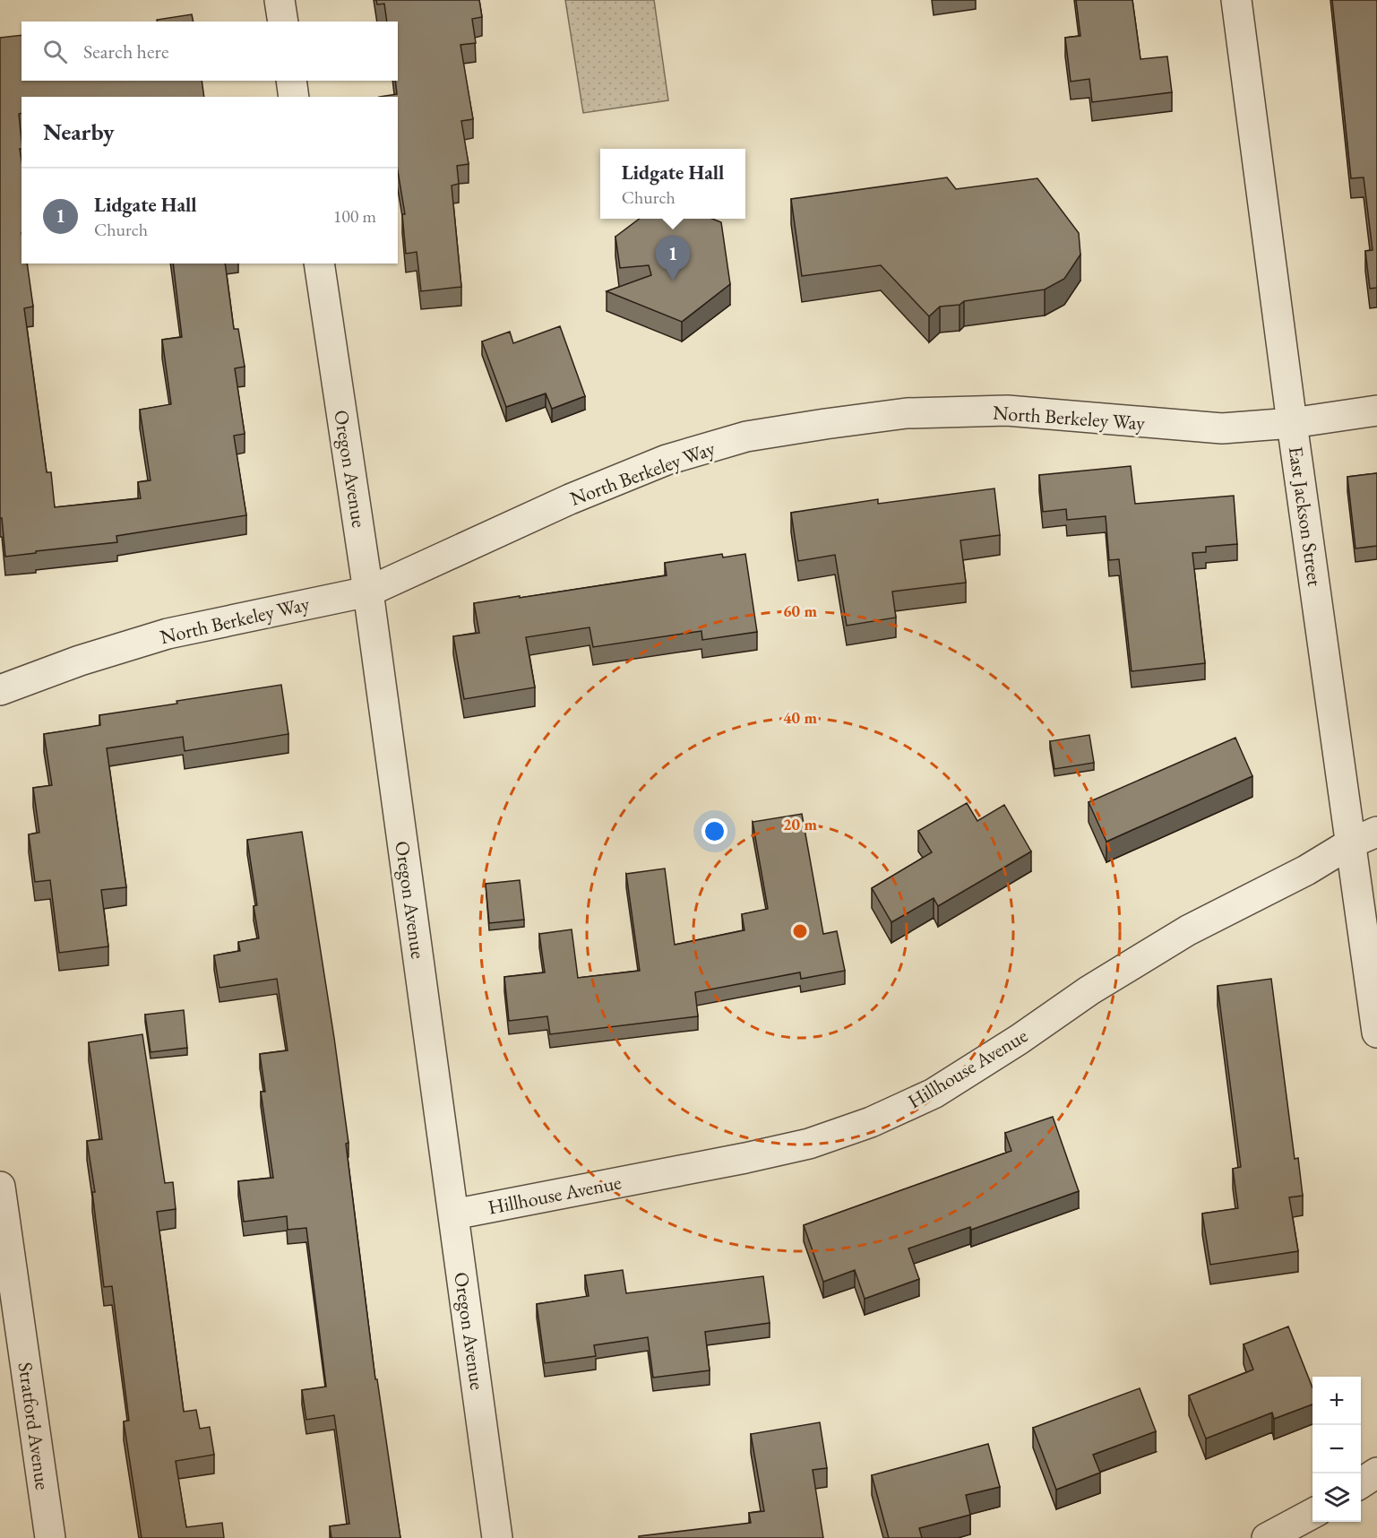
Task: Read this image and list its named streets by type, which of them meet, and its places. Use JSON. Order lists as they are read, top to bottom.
{
  "streets": {
    "street": [
      "North Berkeley Way",
      "Oregon Avenue",
      "East Jackson Street",
      "Hillhouse Avenue",
      "Stratford Avenue"
    ]
  },
  "crossings": [
    ["North Berkeley Way", "Oregon Avenue"],
    ["North Berkeley Way", "East Jackson Street"],
    ["Oregon Avenue", "Hillhouse Avenue"],
    ["East Jackson Street", "Hillhouse Avenue"]
  ],
  "page": {
    "search": "Search here",
    "heading": "Nearby",
    "popup": ["Lidgate Hall", "Church"],
    "list": [
      {
        "mark": "1",
        "name": "Lidgate Hall",
        "note": "Church",
        "value": "100 m"
      }
    ],
    "pins": "1",
    "map_buttons": ["+", "−"]
  },
  "rings": ["60 m", "40 m", "20 m"]
}
